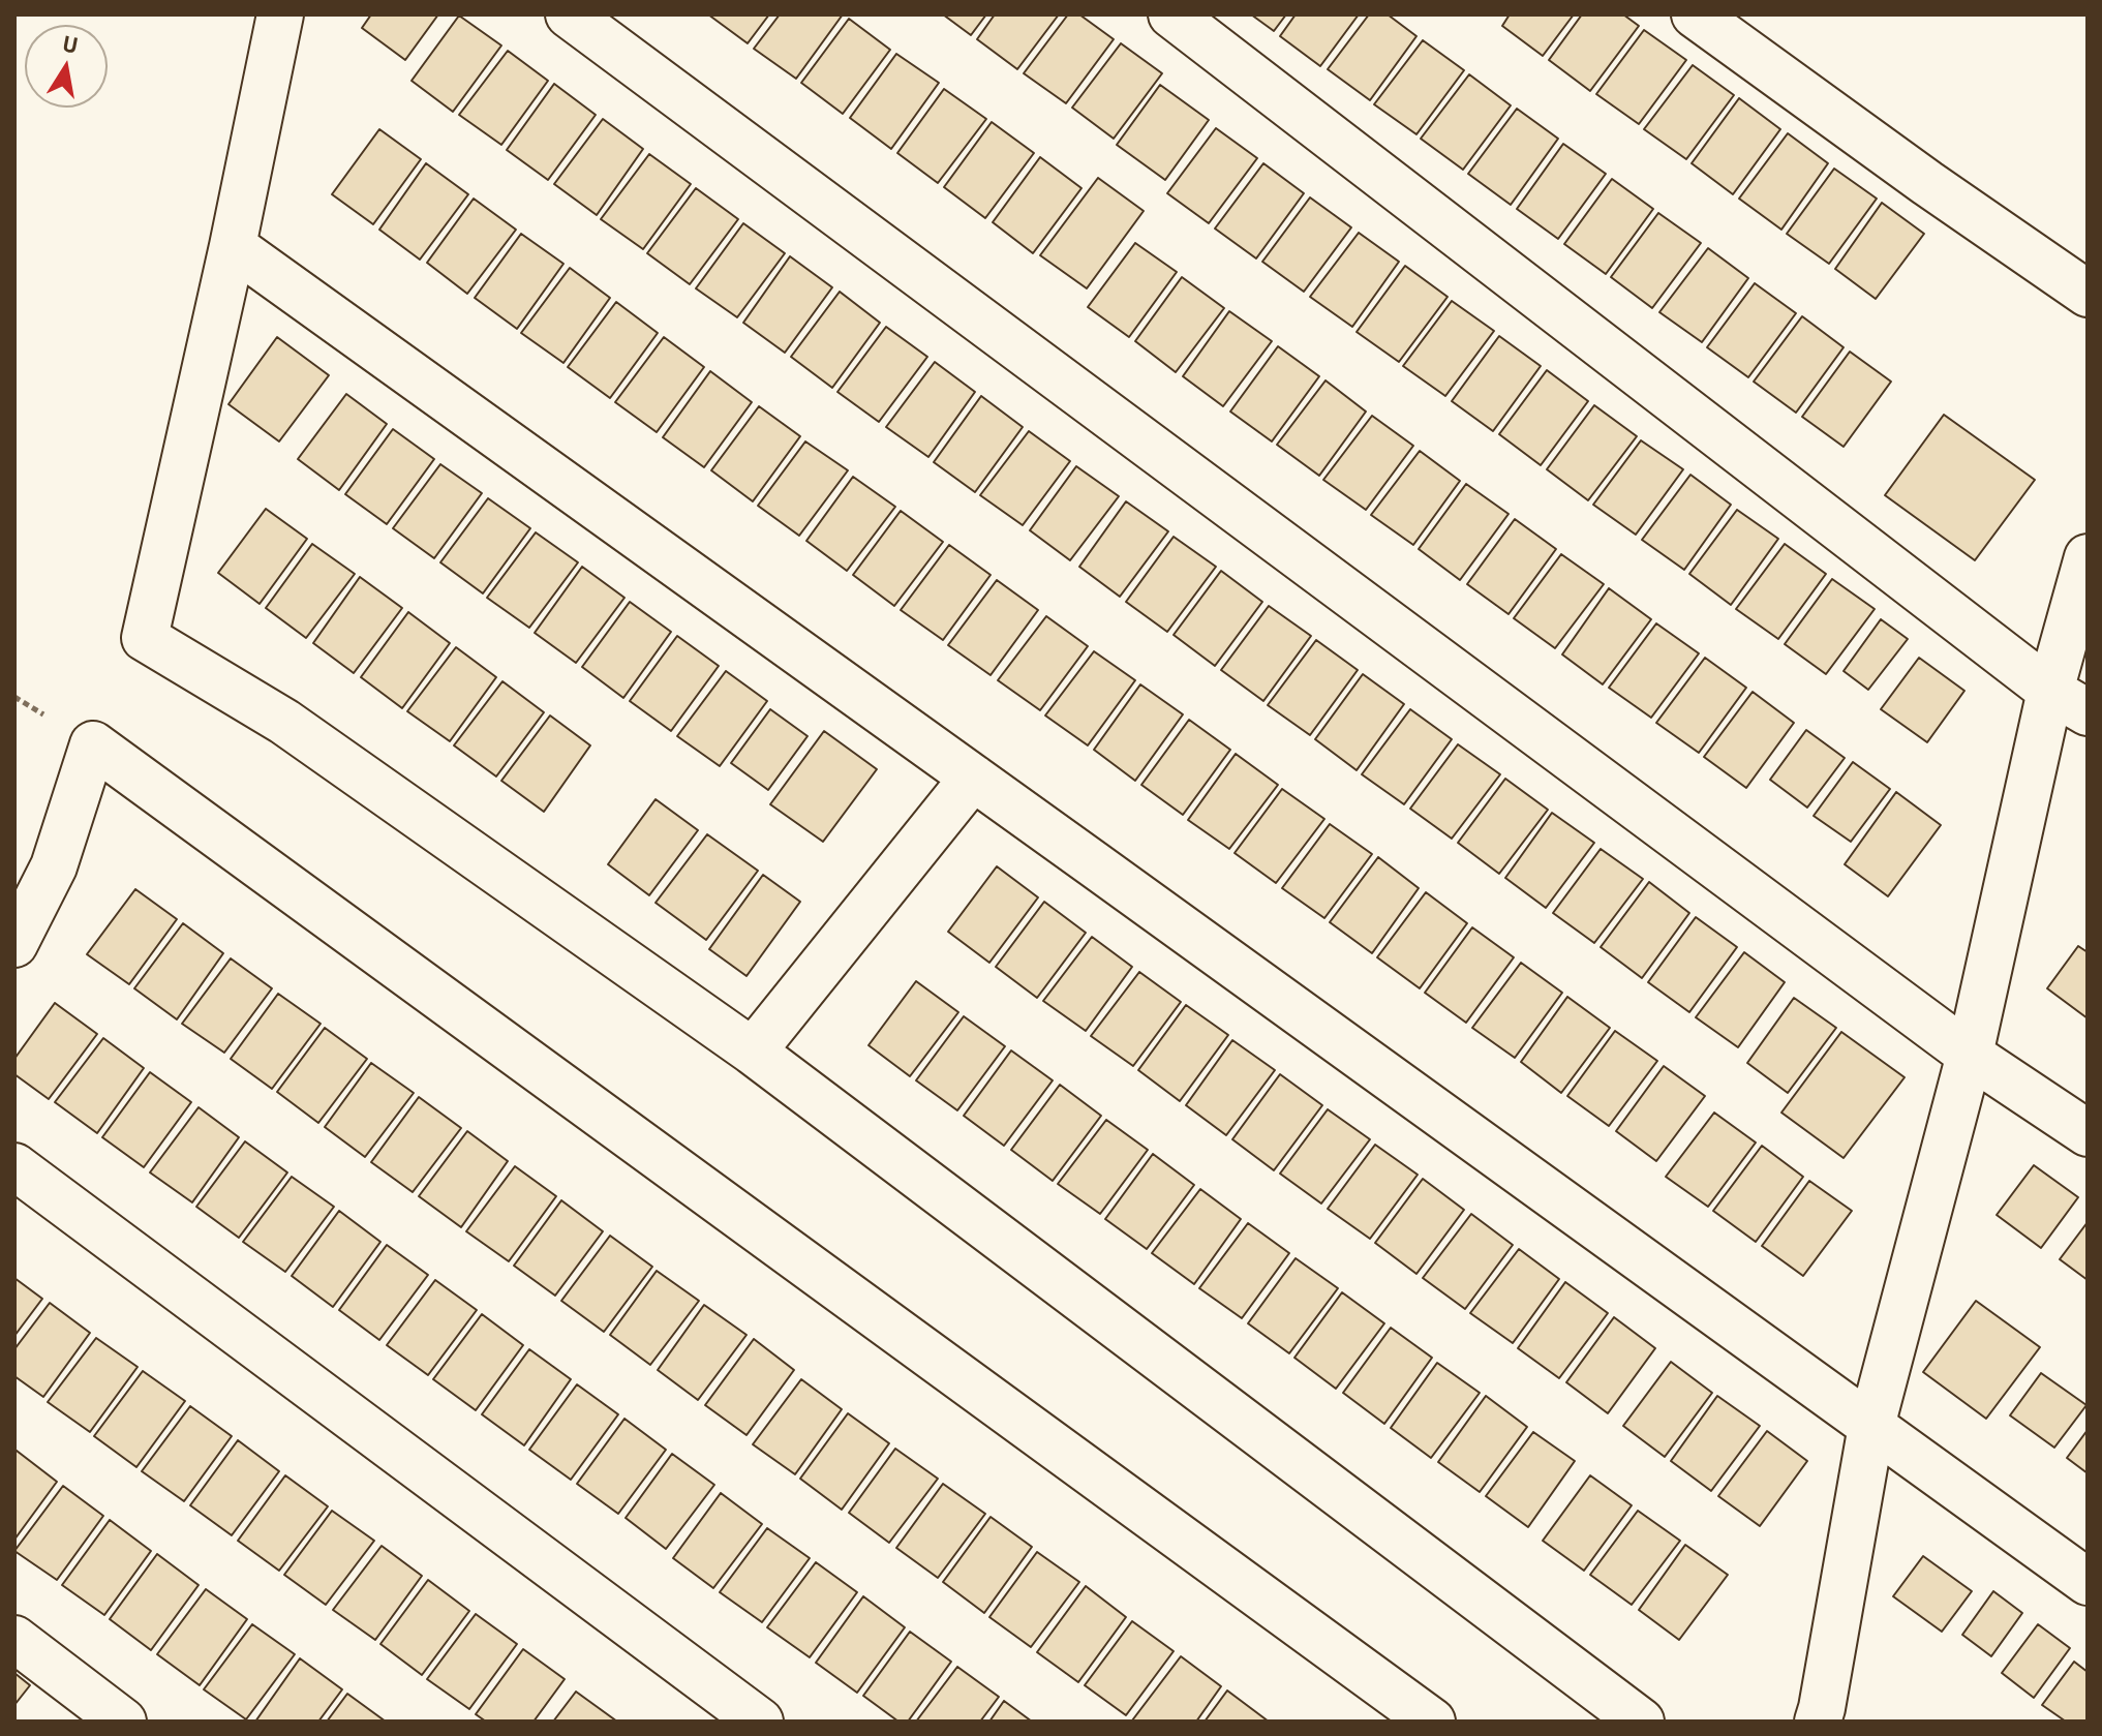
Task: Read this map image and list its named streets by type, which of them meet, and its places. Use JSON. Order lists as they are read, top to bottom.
{
  "north": "top"
}
